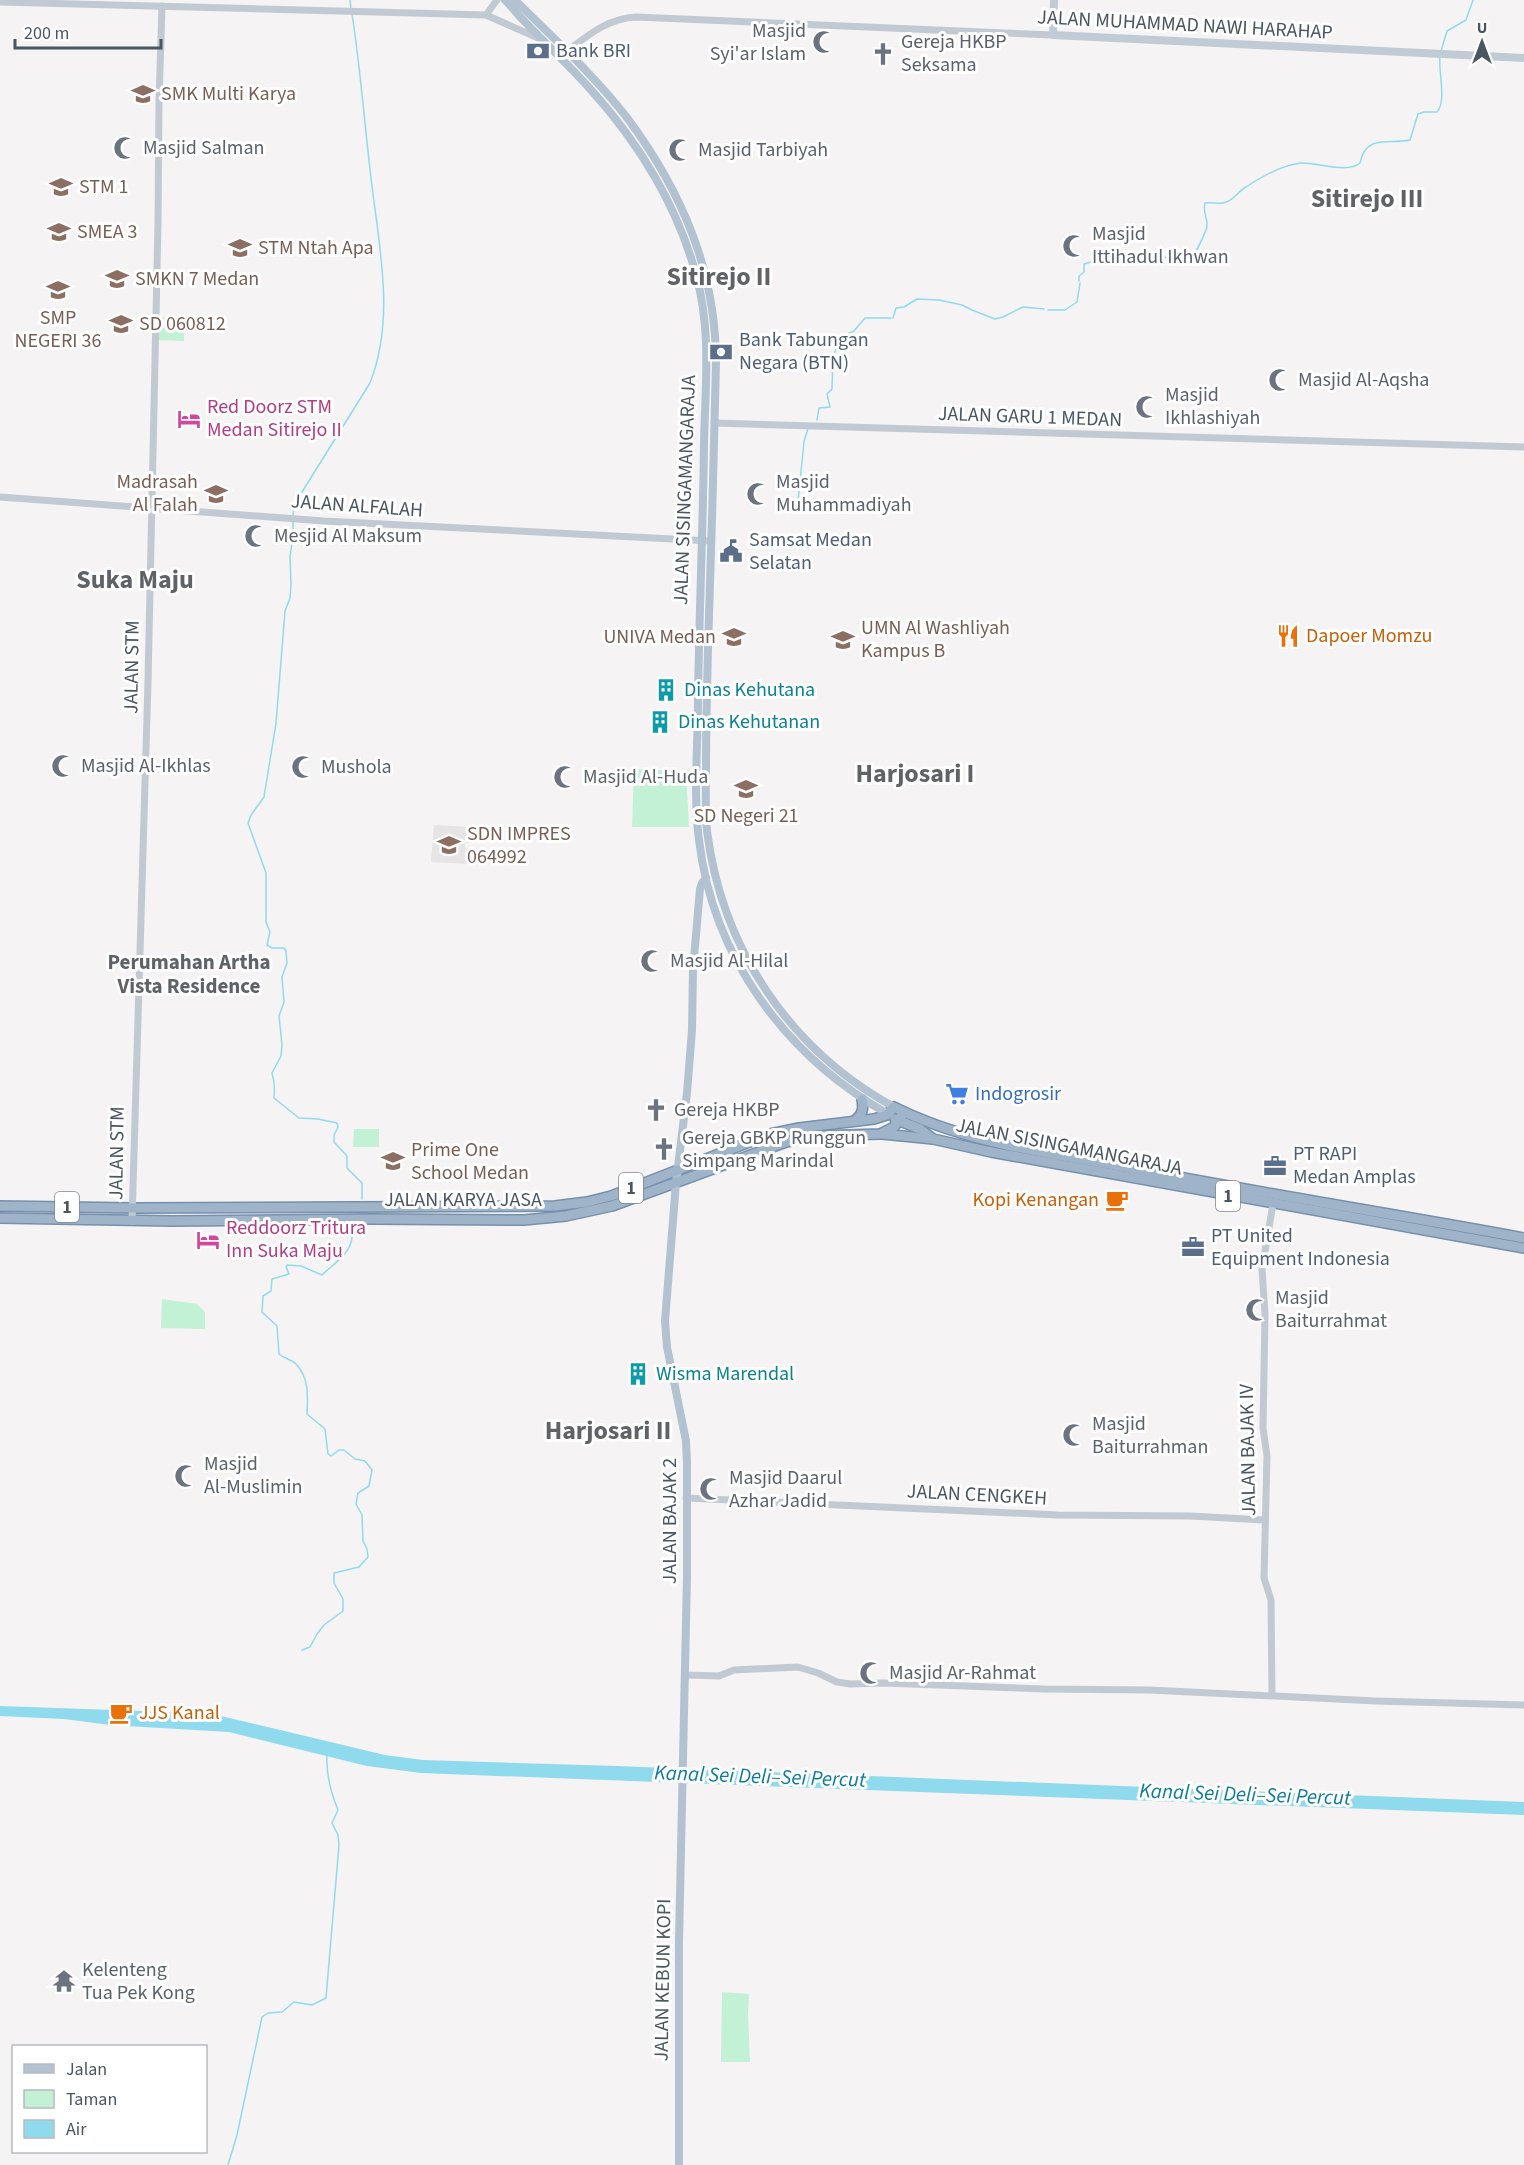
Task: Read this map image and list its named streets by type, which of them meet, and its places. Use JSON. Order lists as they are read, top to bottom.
{
  "streets": {
    "highway": ["JALAN SISINGAMANGARAJA", "1", "JALAN KARYA JASA"],
    "main road": ["JALAN MUHAMMAD NAWI HARAHAP", "JALAN BAJAK 2", "JALAN KEBUN KOPI"],
    "street": [
      "JALAN GARU 1 MEDAN",
      "JALAN ALFALAH",
      "JALAN STM",
      "JALAN BAJAK IV",
      "JALAN CENGKEH"
    ]
  },
  "crossings": [
    ["JALAN MUHAMMAD NAWI HARAHAP", "JALAN SISINGAMANGARAJA"],
    ["JALAN GARU 1 MEDAN", "JALAN SISINGAMANGARAJA"],
    ["JALAN SISINGAMANGARAJA", "JALAN ALFALAH"],
    ["JALAN SISINGAMANGARAJA", "JALAN KARYA JASA"],
    ["JALAN SISINGAMANGARAJA", "JALAN BAJAK IV"],
    ["JALAN SISINGAMANGARAJA", "JALAN BAJAK 2"],
    ["JALAN ALFALAH", "JALAN STM"],
    ["JALAN STM", "JALAN KARYA JASA"],
    ["JALAN KARYA JASA", "JALAN BAJAK 2"],
    ["JALAN BAJAK IV", "JALAN CENGKEH"],
    ["JALAN CENGKEH", "JALAN BAJAK 2"],
    ["JALAN BAJAK 2", "JALAN KEBUN KOPI"]
  ],
  "districts": [
    "Sitirejo III",
    "Sitirejo II",
    "Suka Maju",
    "Harjosari I",
    "Perumahan Artha Vista Residence",
    "Harjosari II"
  ],
  "water": ["Kanal Sei Deli–Sei Percut"],
  "places": {
    "mosque": [
      "Masjid Syi'ar Islam",
      "Masjid Salman",
      "Masjid Tarbiyah",
      "Masjid Ittihadul Ikhwan",
      "Masjid Al-Aqsha",
      "Masjid Ikhlashiyah",
      "Masjid Muhammadiyah",
      "Mesjid Al Maksum",
      "Masjid Al-Ikhlas",
      "Mushola",
      "Masjid Al-Huda",
      "Masjid Al-Hilal",
      "Masjid Baiturrahmat",
      "Masjid Baiturrahman",
      "Masjid Al-Muslimin",
      "Masjid Daarul Azhar Jadid",
      "Masjid Ar-Rahmat"
    ],
    "bank": ["Bank BRI", "Bank Tabungan Negara (BTN)"],
    "church": ["Gereja HKBP Seksama", "Gereja HKBP", "Gereja GBKP Runggun Simpang Marindal"],
    "school or university": [
      "SMK Multi Karya",
      "STM 1",
      "SMEA 3",
      "STM Ntah Apa",
      "SMKN 7 Medan",
      "SMP NEGERI 36",
      "SD 060812",
      "Madrasah Al Falah",
      "UNIVA Medan",
      "UMN Al Washliyah Kampus B",
      "SD Negeri 21",
      "SDN IMPRES 064992",
      "Prime One School Medan"
    ],
    "hotel": ["Red Doorz STM Medan Sitirejo II", "Reddoorz Tritura Inn Suka Maju"],
    "public building": ["Samsat Medan Selatan"],
    "restaurant": ["Dapoer Momzu"],
    "building": ["Dinas Kehutana", "Dinas Kehutanan", "Wisma Marendal"],
    "supermarket": ["Indogrosir"],
    "office": ["PT RAPI Medan Amplas", "PT United Equipment Indonesia"],
    "cafe": ["Kopi Kenangan", "JJS Kanal"],
    "temple": ["Kelenteng Tua Pek Kong"]
  },
  "legend": ["Jalan", "Taman", "Air"],
  "scale_bar": "200 m",
  "north": "top"
}
